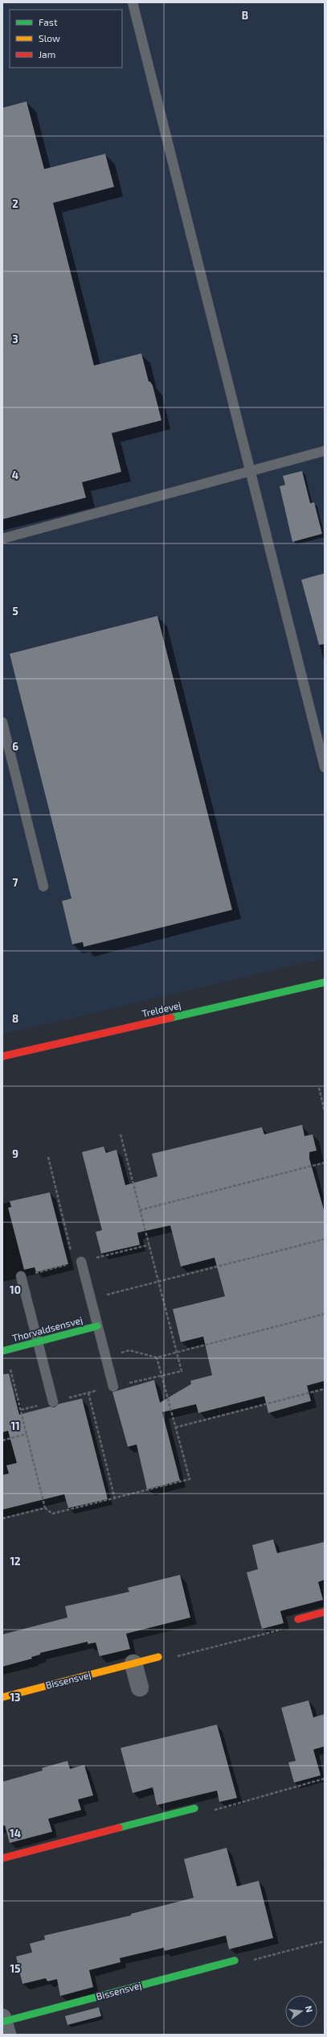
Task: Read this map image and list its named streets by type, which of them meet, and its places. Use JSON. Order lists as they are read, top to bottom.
{
  "streets": {
    "street": ["Treldevej", "Thorvaldsensvej", "Bissensvej"]
  },
  "legend": ["Fast", "Slow", "Jam"],
  "north": "right",
  "grid": {
    "columns": ["B"],
    "rows": [
      "2",
      "3",
      "4",
      "5",
      "6",
      "7",
      "8",
      "9",
      "10",
      "11",
      "12",
      "13",
      "14",
      "15"
    ]
  }
}
